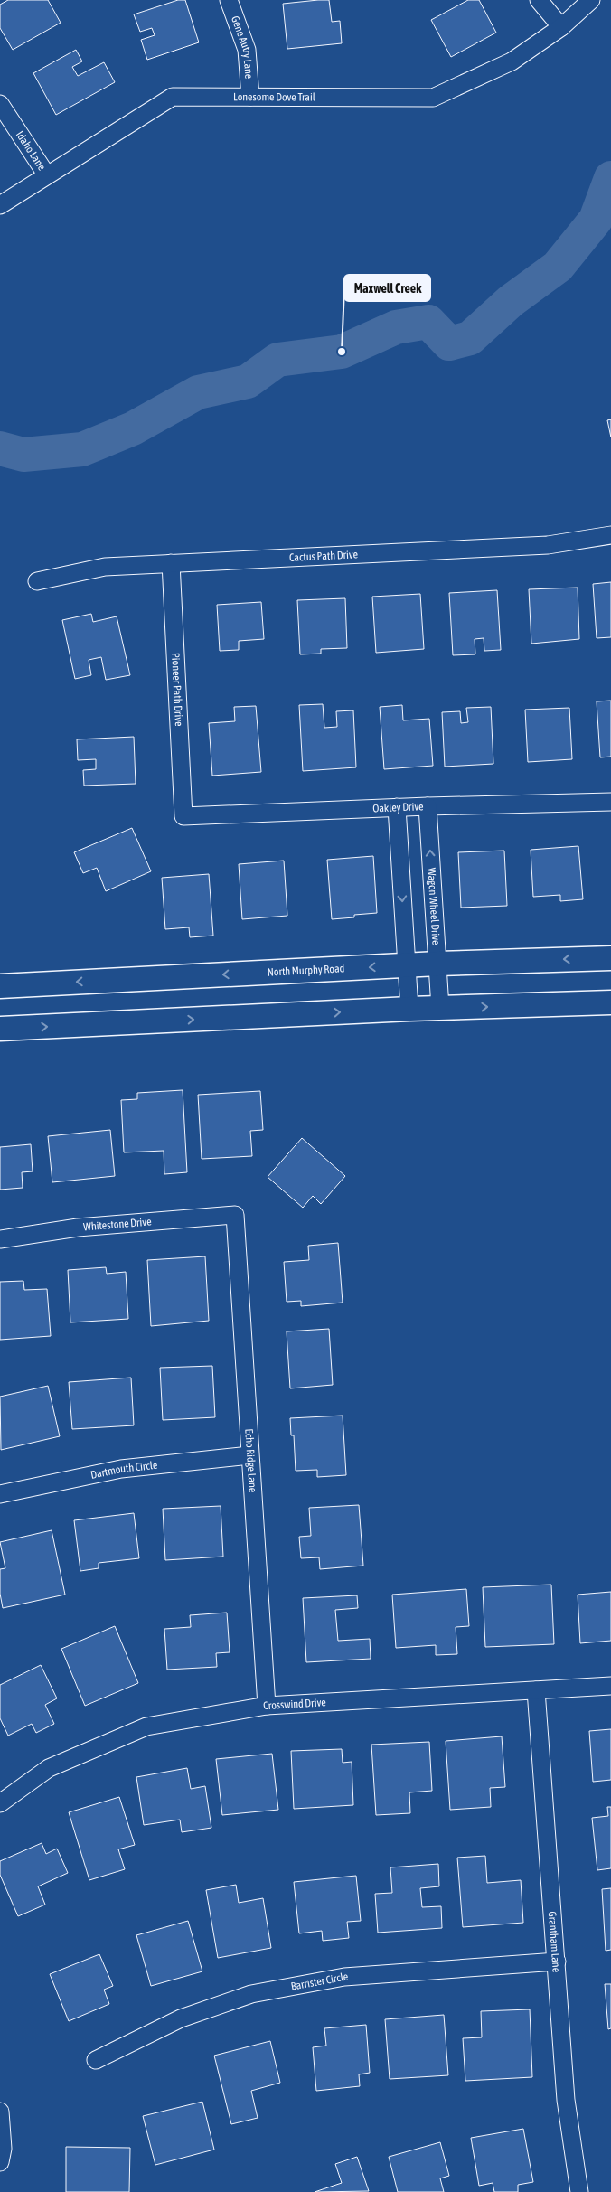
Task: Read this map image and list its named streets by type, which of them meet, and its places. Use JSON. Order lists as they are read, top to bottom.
{
  "streets": {
    "main road": ["North Murphy Road"],
    "street": [
      "Gene Autry Lane",
      "Lonesome Dove Trail",
      "Idaho Lane",
      "Cactus Path Drive",
      "Pioneer Path Drive",
      "Oakley Drive",
      "Wagon Wheel Drive",
      "Whitestone Drive",
      "Echo Ridge Lane",
      "Dartmouth Circle",
      "Crosswind Drive",
      "Grantham Lane",
      "Barrister Circle"
    ]
  },
  "crossings": [
    ["Gene Autry Lane", "Lonesome Dove Trail"],
    ["Lonesome Dove Trail", "Idaho Lane"],
    ["Cactus Path Drive", "Pioneer Path Drive"],
    ["Pioneer Path Drive", "Oakley Drive"],
    ["Oakley Drive", "Wagon Wheel Drive"],
    ["Wagon Wheel Drive", "North Murphy Road"],
    ["Whitestone Drive", "Echo Ridge Lane"],
    ["Echo Ridge Lane", "Dartmouth Circle"],
    ["Echo Ridge Lane", "Crosswind Drive"],
    ["Crosswind Drive", "Grantham Lane"],
    ["Grantham Lane", "Barrister Circle"]
  ],
  "places": ["Maxwell Creek"]
}
